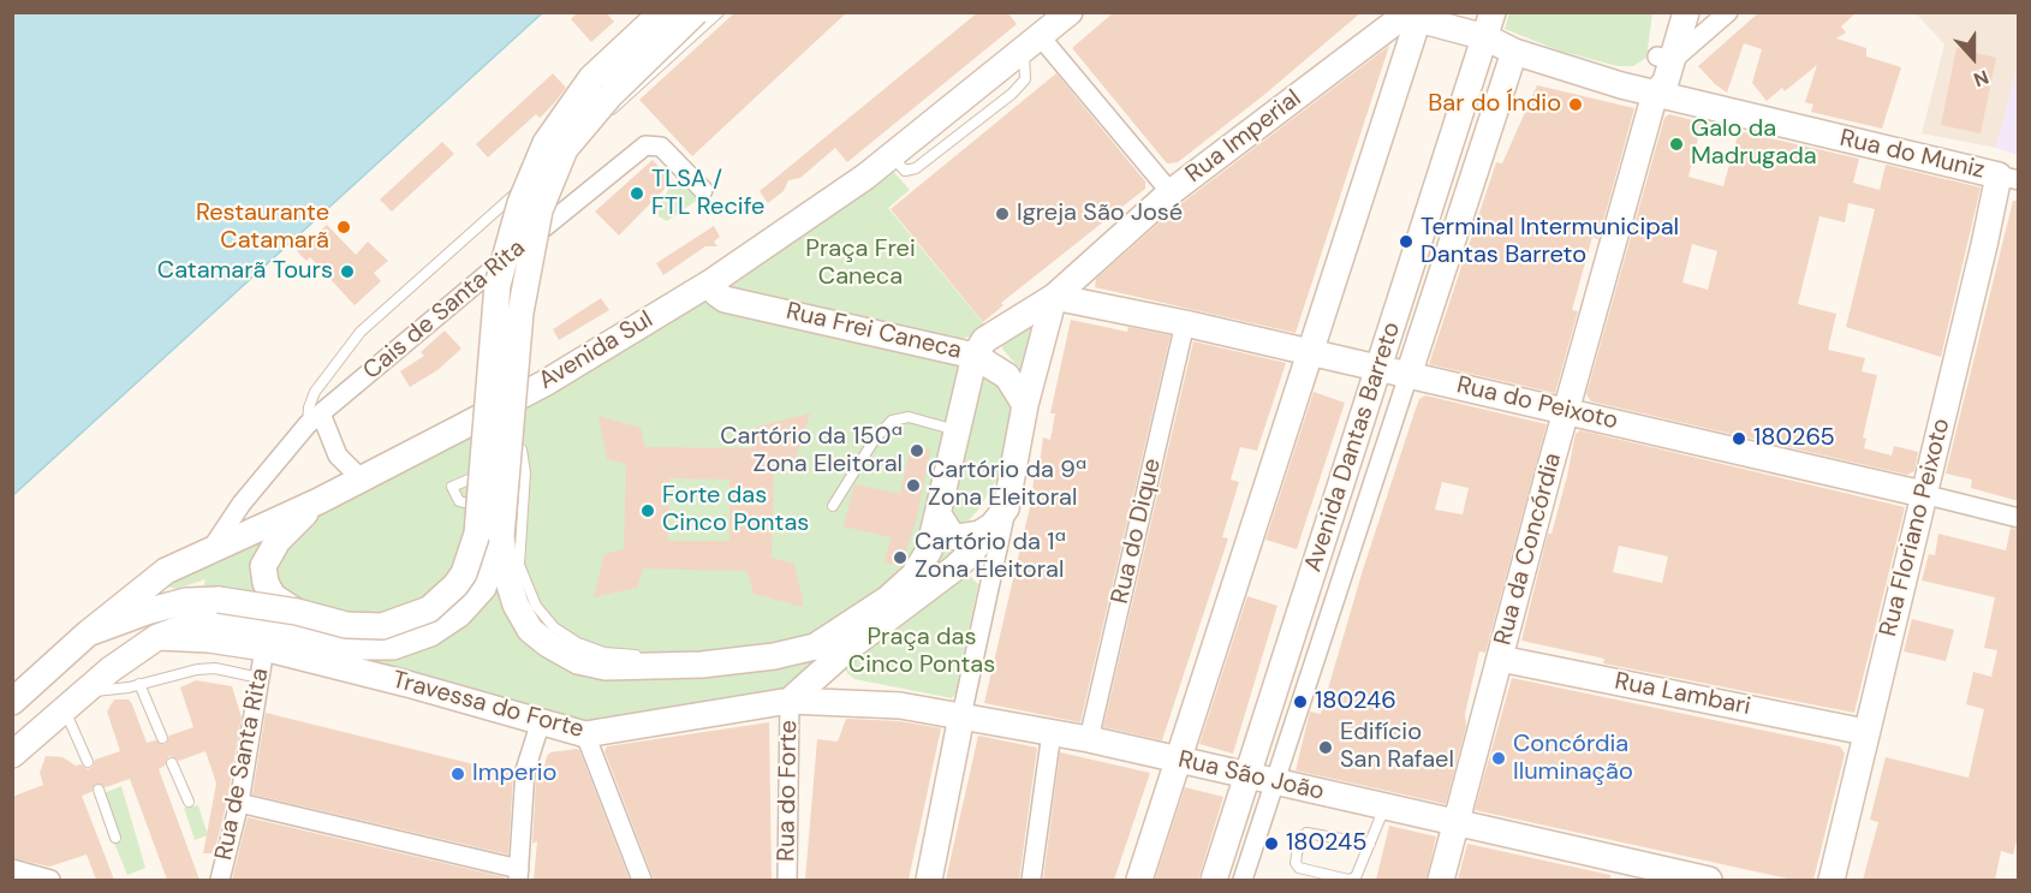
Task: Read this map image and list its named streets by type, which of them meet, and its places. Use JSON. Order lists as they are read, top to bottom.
{
  "streets": {
    "main road": [
      "Rua Imperial",
      "Rua do Muniz",
      "Rua Frei Caneca",
      "Avenida Sul",
      "Rua do Peixoto",
      "Avenida Dantas Barreto",
      "Rua Floriano Peixoto",
      "Rua da Concórdia",
      "Rua Lambari",
      "Travessa do Forte",
      "Rua São João"
    ],
    "street": [
      "Cais de Santa Rita",
      "Rua do Dique",
      "Rua de Santa Rita",
      "Rua do Forte"
    ]
  },
  "crossings": [
    ["Rua Imperial", "Rua do Peixoto"],
    ["Rua do Muniz", "Avenida Dantas Barreto"],
    ["Rua do Muniz", "Rua Floriano Peixoto"],
    ["Rua do Muniz", "Rua da Concórdia"],
    ["Cais de Santa Rita", "Avenida Sul"],
    ["Rua Frei Caneca", "Avenida Sul"],
    ["Rua do Peixoto", "Avenida Dantas Barreto"],
    ["Rua do Peixoto", "Rua Floriano Peixoto"],
    ["Rua do Peixoto", "Rua do Dique"],
    ["Rua do Peixoto", "Rua da Concórdia"],
    ["Avenida Dantas Barreto", "Rua São João"],
    ["Rua Floriano Peixoto", "Rua Lambari"],
    ["Rua do Dique", "Rua São João"],
    ["Rua da Concórdia", "Rua Lambari"],
    ["Rua da Concórdia", "Rua São João"],
    ["Travessa do Forte", "Rua de Santa Rita"],
    ["Travessa do Forte", "Rua São João"],
    ["Travessa do Forte", "Rua do Forte"],
    ["Rua São João", "Rua do Forte"]
  ],
  "parks": ["Praça Frei Caneca", "Praça das Cinco Pontas"],
  "places": [
    "Bar do Índio",
    "Galo da Madrugada",
    "TLSA / FTL Recife",
    "Igreja São José",
    "Restaurante Catamarã",
    "Terminal Intermunicipal Dantas Barreto",
    "Catamarã Tours",
    "180265",
    "Cartório da 150ª Zona Eleitoral",
    "Cartório da 9ª Zona Eleitoral",
    "Forte das Cinco Pontas",
    "Cartório da 1ª Zona Eleitoral",
    "180246",
    "Edifício San Rafael",
    "Concórdia Iluminação",
    "Imperio",
    "180245"
  ],
  "north": "bottom"
}
